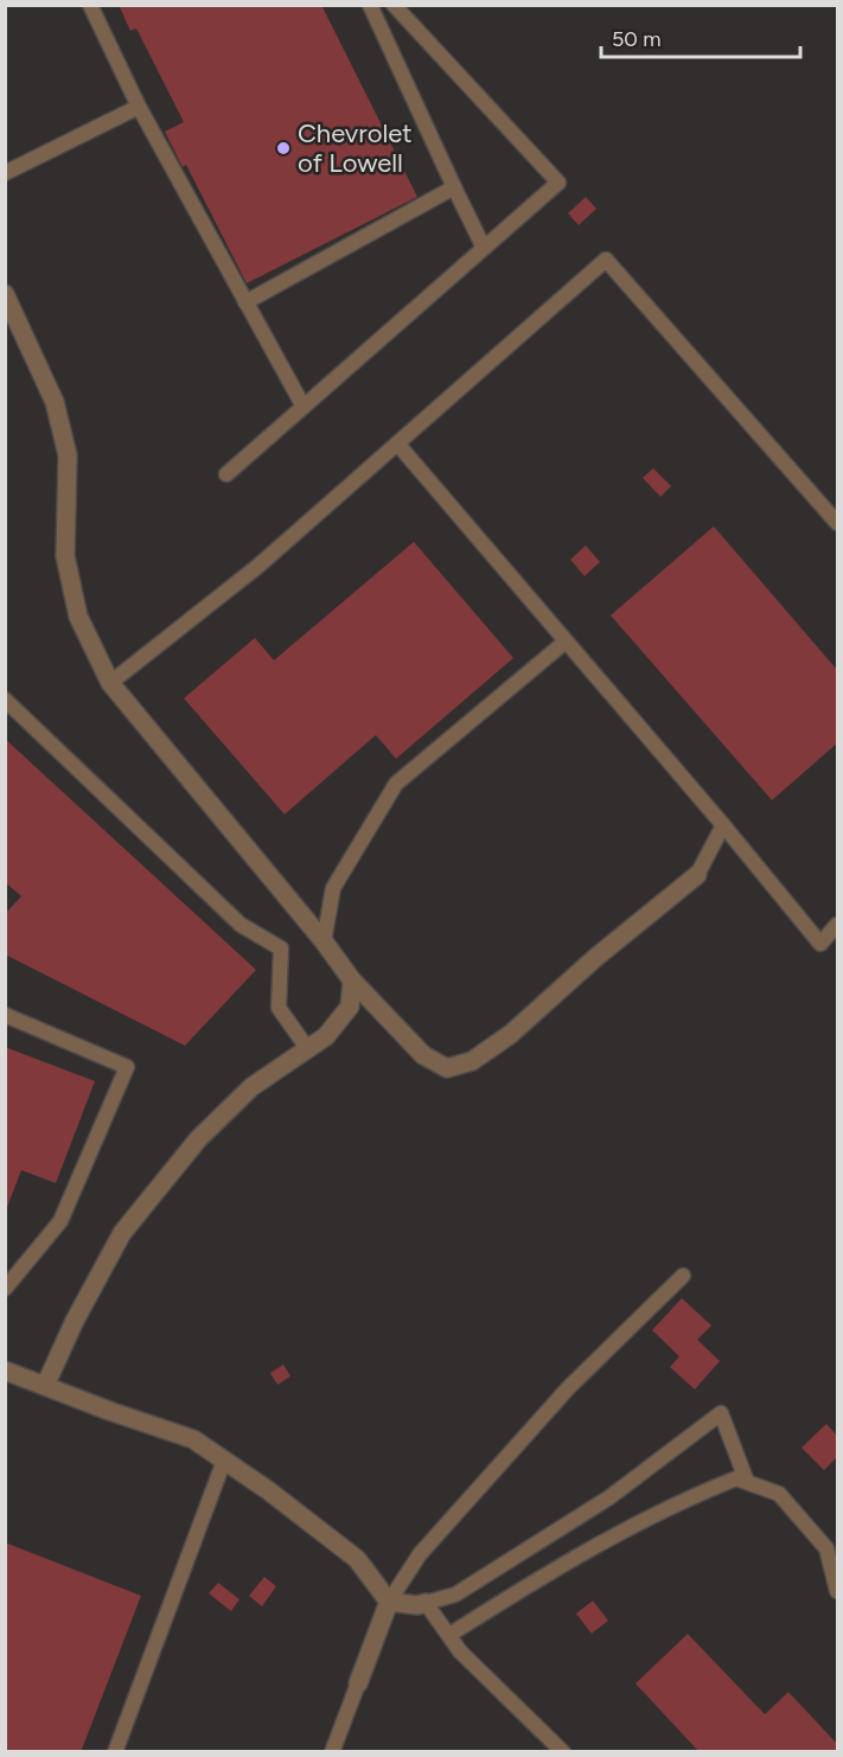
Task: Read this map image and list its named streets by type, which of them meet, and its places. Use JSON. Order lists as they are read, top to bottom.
{
  "places": ["Chevrolet of Lowell"],
  "scale_bar": "50 m"
}
